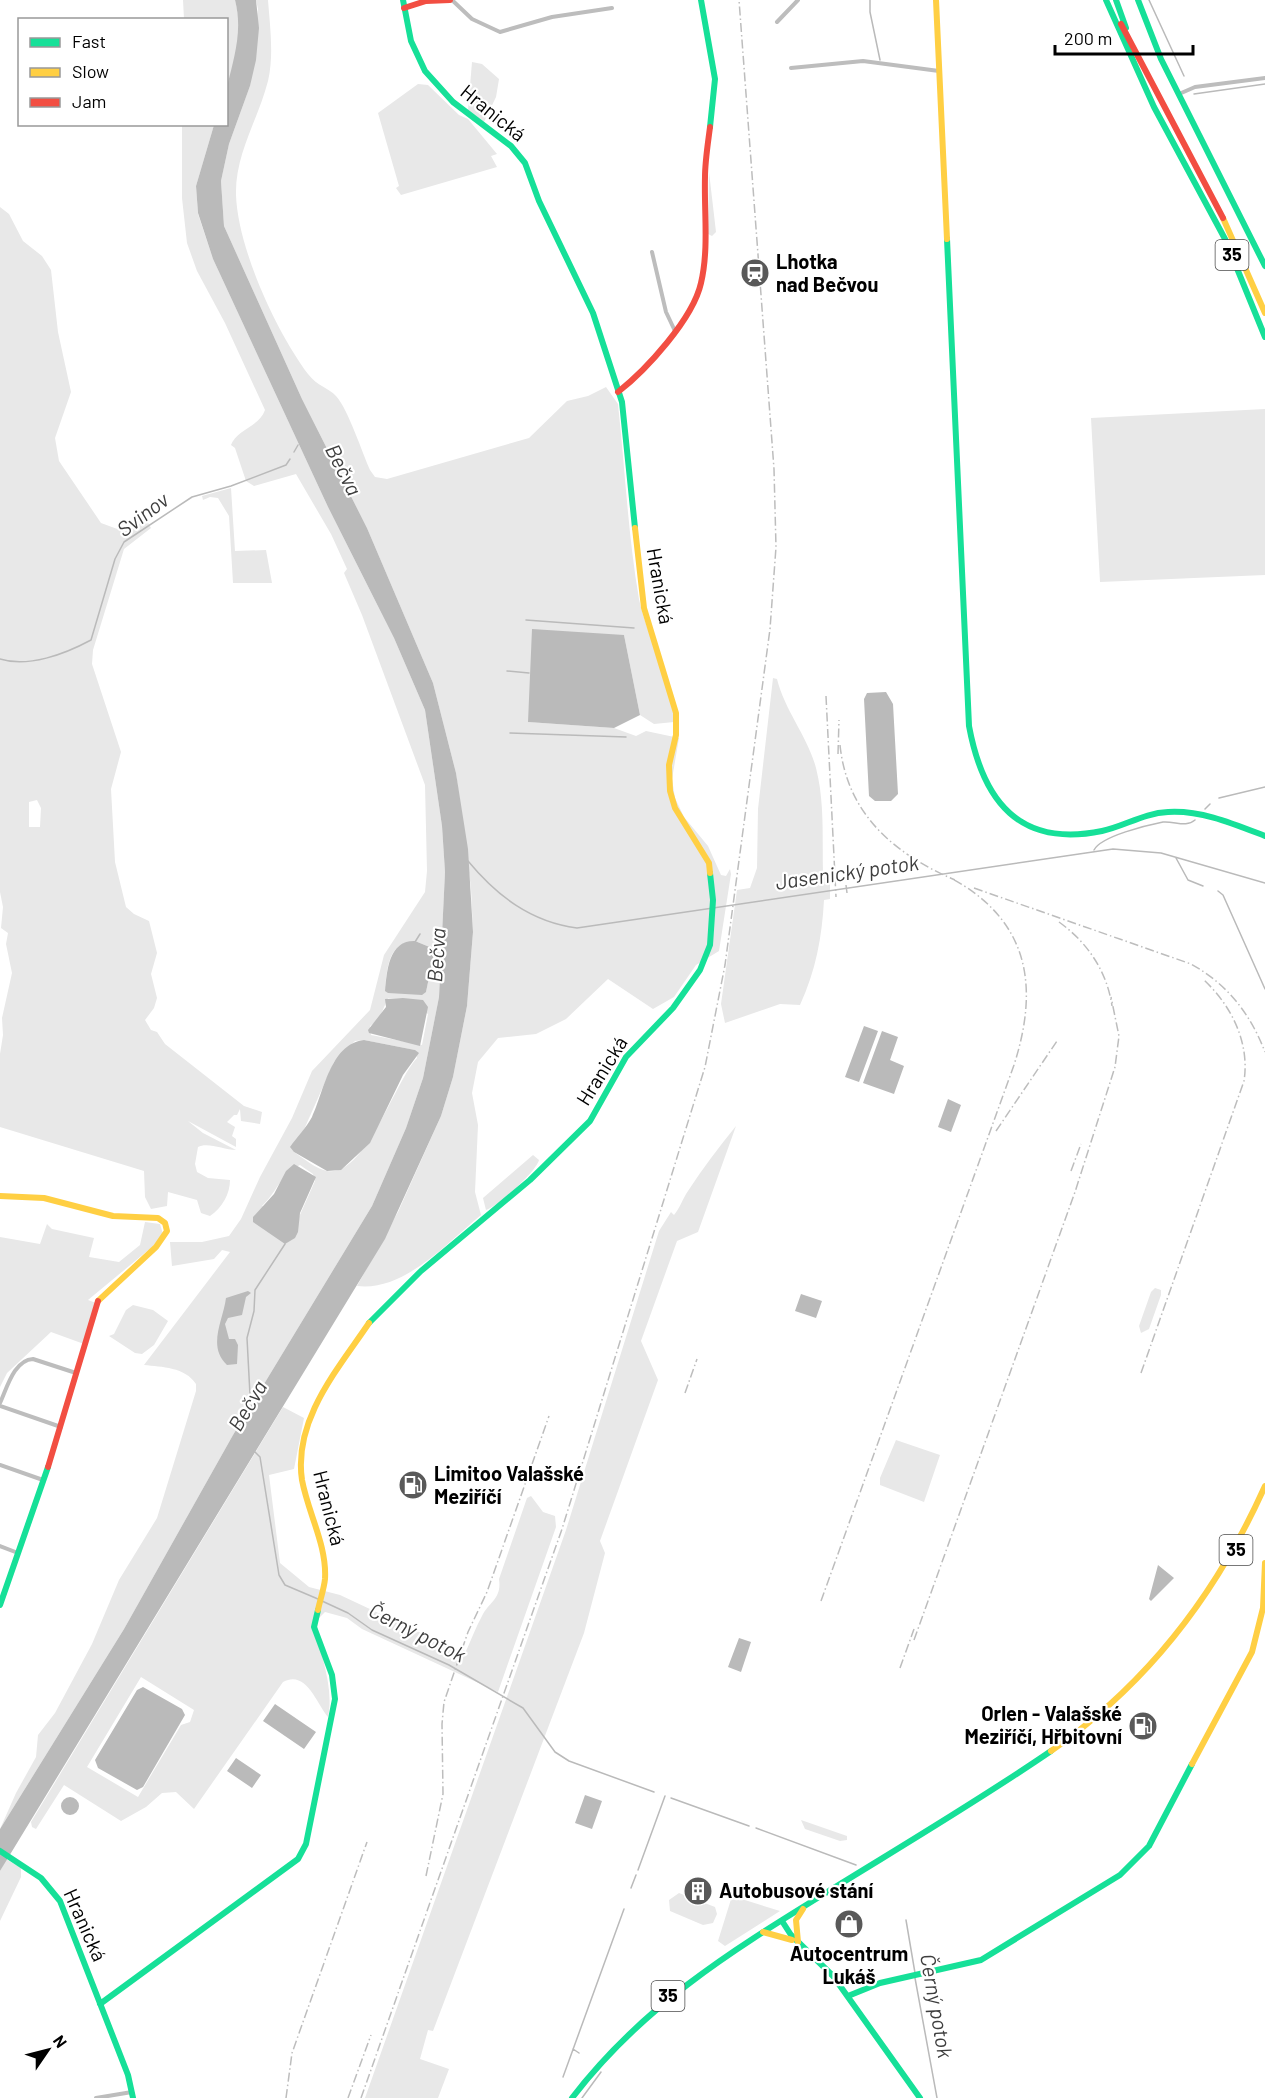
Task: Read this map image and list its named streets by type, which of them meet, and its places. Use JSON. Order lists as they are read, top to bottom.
{
  "streets": {
    "main road": ["Hranická", "35"]
  },
  "water": [
    "Bečva",
    "Svinov",
    "Jasenický potok",
    "Černý potok"
  ],
  "places": {
    "station": ["Lhotka nad Bečvou"],
    "fuel station": ["Limitoo Valašské Meziříčí", "Orlen - Valašské Meziříčí, Hřbitovní"],
    "building": ["Autobusové stání"],
    "shop": ["Autocentrum Lukáš"]
  },
  "legend": ["Fast", "Slow", "Jam"],
  "scale_bar": "200 m",
  "north": "top right"
}
